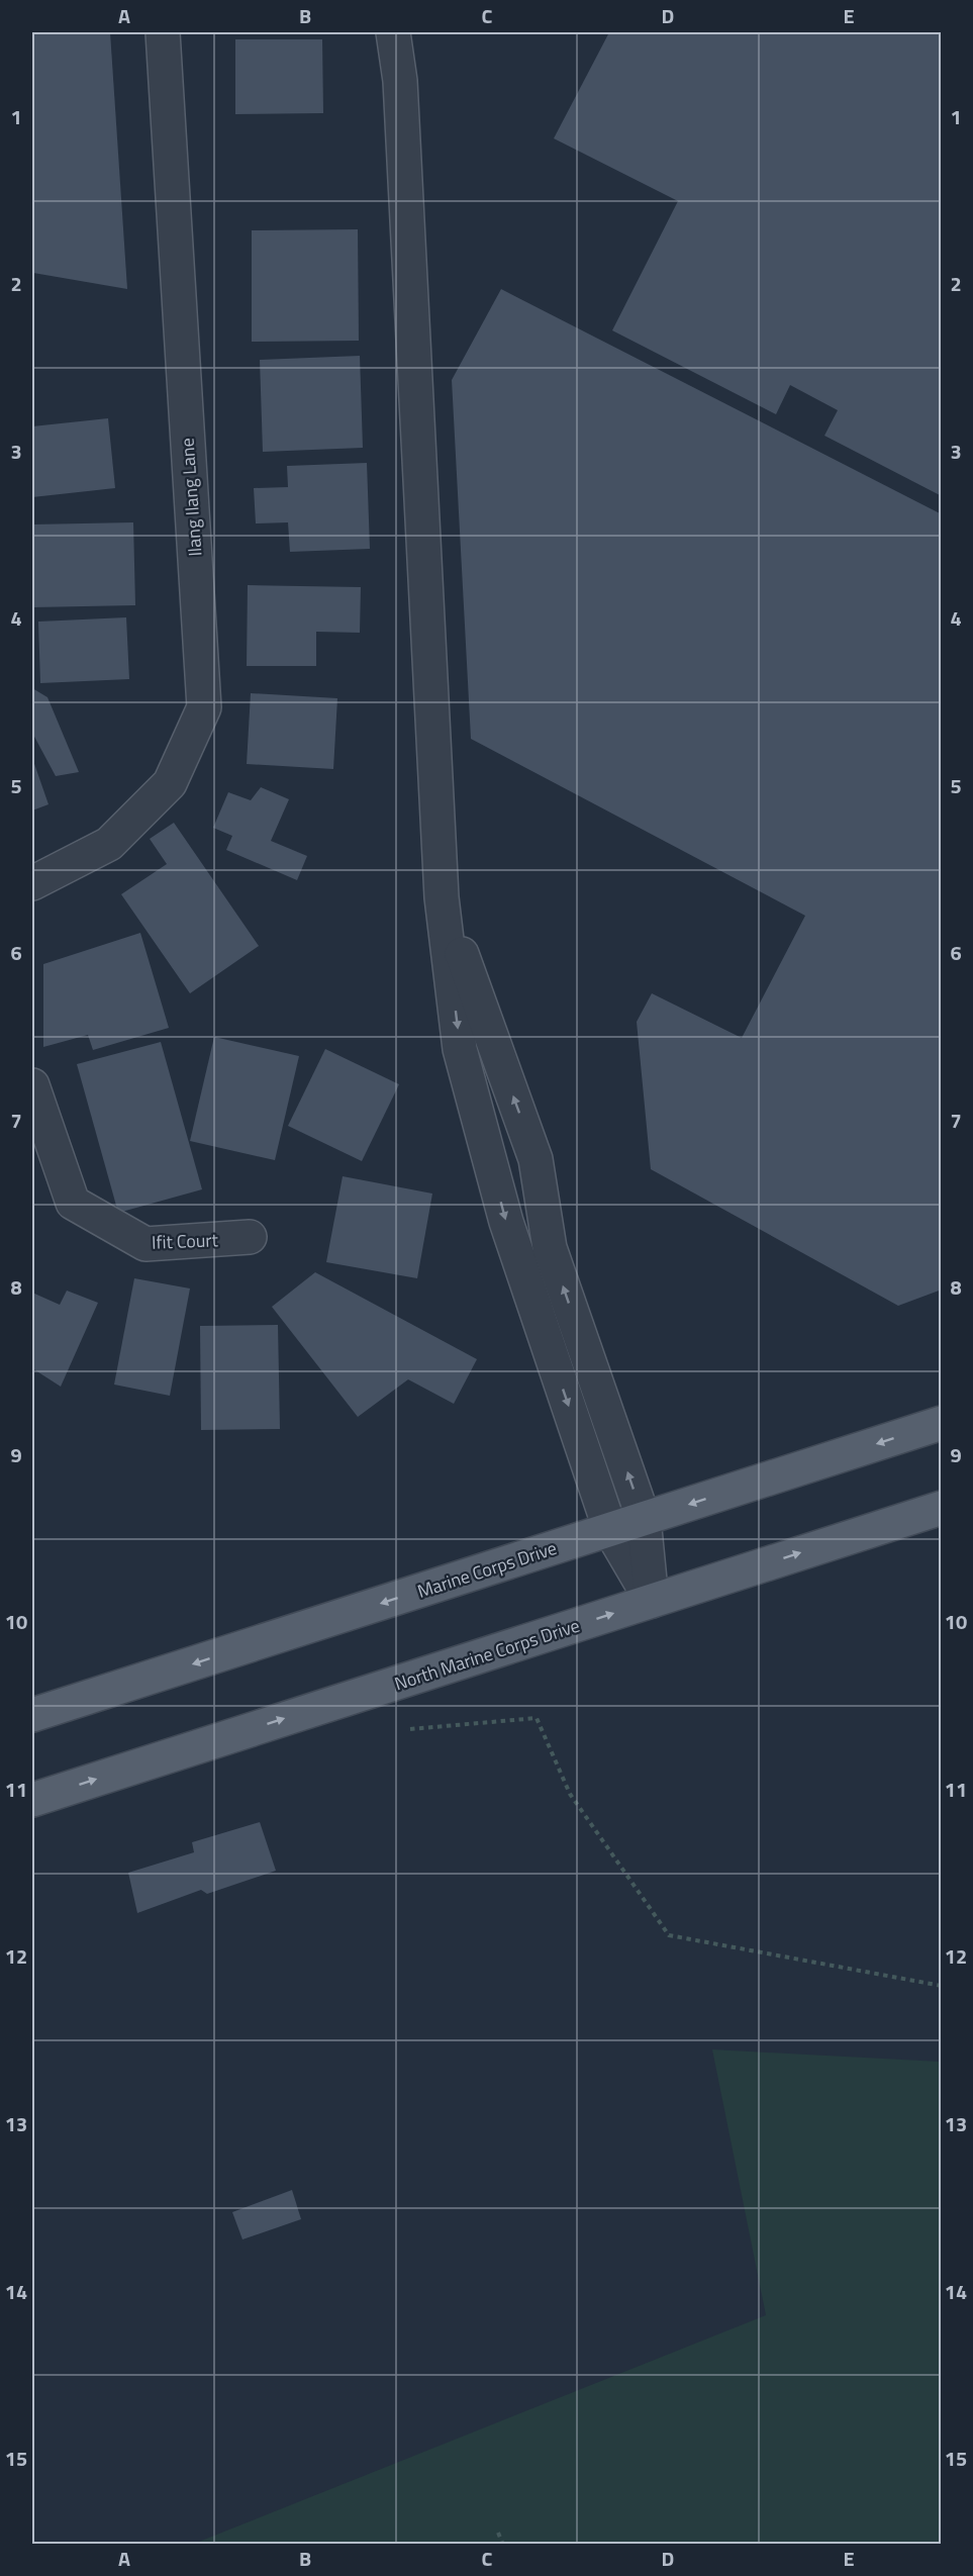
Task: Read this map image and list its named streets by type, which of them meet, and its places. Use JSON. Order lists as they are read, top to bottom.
{
  "streets": {
    "main road": ["Marine Corps Drive", "North Marine Corps Drive"],
    "street": ["Ilang Ilang Lane", "Ifit Court"]
  },
  "one_way": ["Marine Corps Drive", "North Marine Corps Drive"],
  "grid": {
    "columns": [
      "A",
      "B",
      "C",
      "D",
      "E"
    ],
    "rows": [
      "1",
      "2",
      "3",
      "4",
      "5",
      "6",
      "7",
      "8",
      "9",
      "10",
      "11",
      "12",
      "13",
      "14",
      "15"
    ]
  }
}
